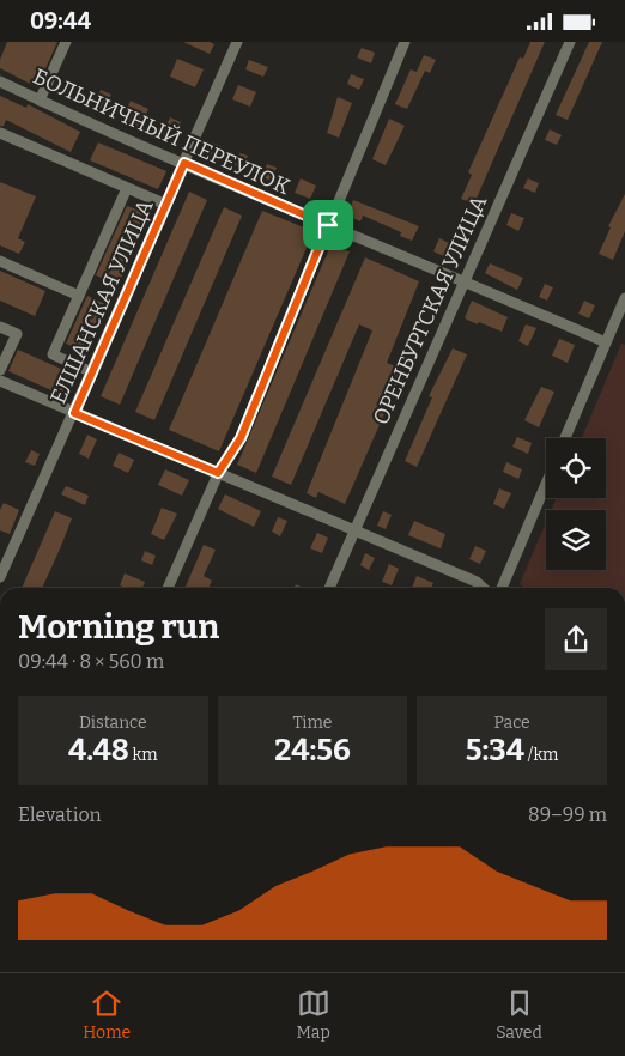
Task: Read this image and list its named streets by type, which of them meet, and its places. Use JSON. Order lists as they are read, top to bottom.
{
  "streets": {
    "street": ["БОЛЬНИЧНЫЙ ПЕРЕУЛОК", "ЕЛШАНСКАЯ УЛИЦА", "ОРЕНБУРГСКАЯ УЛИЦА"]
  },
  "crossings": [
    ["БОЛЬНИЧНЫЙ ПЕРЕУЛОК", "ЕЛШАНСКАЯ УЛИЦА"],
    ["БОЛЬНИЧНЫЙ ПЕРЕУЛОК", "ОРЕНБУРГСКАЯ УЛИЦА"]
  ],
  "page": {
    "status": "09:44",
    "heading": ["Morning run", "09:44 · 8 × 560 m"],
    "stats": [
      ["Distance", "4.48 km"],
      ["Time", "24:56"],
      ["Pace", "5:34 /km"]
    ],
    "chart": ["Elevation", "89–99 m"],
    "tabs": ["Home", "Map", "Saved"]
  }
}
